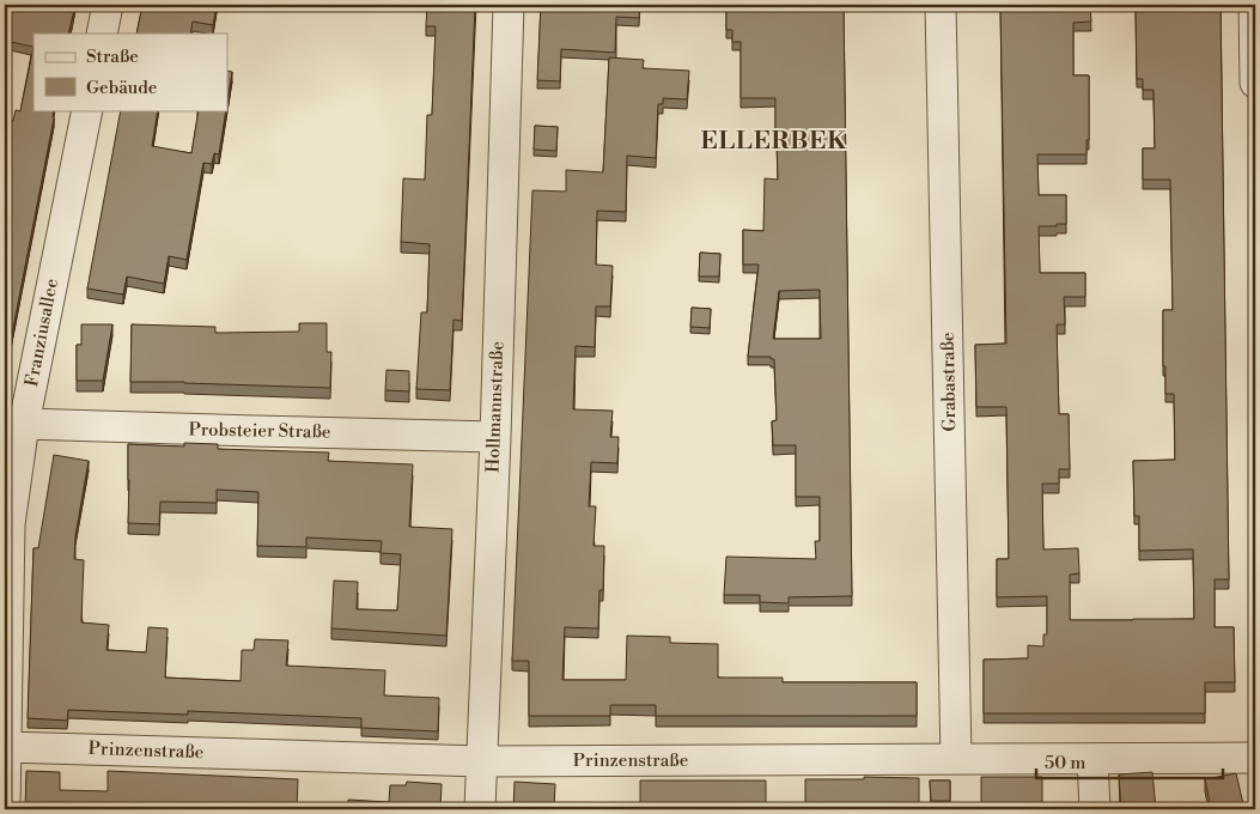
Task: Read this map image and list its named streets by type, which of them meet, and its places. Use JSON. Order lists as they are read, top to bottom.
{
  "streets": {
    "street": [
      "Franziusallee",
      "Grabastraße",
      "Hollmannstraße",
      "Probsteier Straße",
      "Prinzenstraße"
    ]
  },
  "crossings": [
    ["Franziusallee", "Probsteier Straße"],
    ["Franziusallee", "Prinzenstraße"],
    ["Grabastraße", "Prinzenstraße"],
    ["Hollmannstraße", "Probsteier Straße"],
    ["Hollmannstraße", "Prinzenstraße"]
  ],
  "districts": ["ELLERBEK"],
  "legend": ["Straße", "Gebäude"],
  "scale_bar": "50 m"
}
